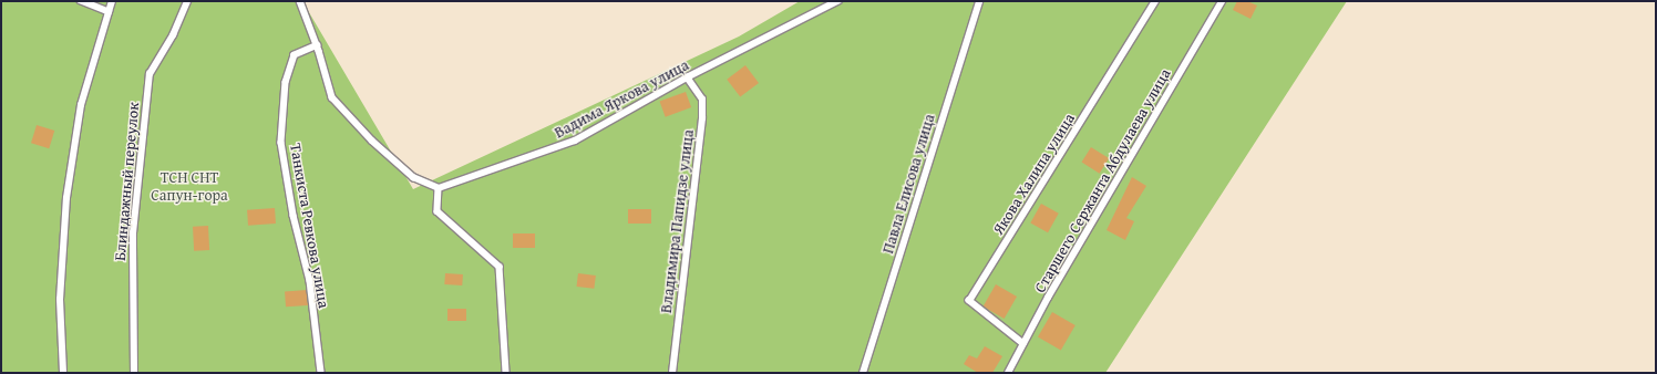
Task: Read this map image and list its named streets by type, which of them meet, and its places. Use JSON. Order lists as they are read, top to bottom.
{
  "streets": {
    "lane": [
      "Вадима Яркова улица",
      "Якова Халипа улица",
      "Старшего Сержанта Абдулаева улица",
      "Блиндажный переулок",
      "Павла Елисова улица",
      "Владимира Папидзе улица",
      "Танкиста Ревкова улица"
    ]
  },
  "crossings": [
    ["Вадима Яркова улица", "Владимира Папидзе улица"],
    ["Якова Халипа улица", "Старшего Сержанта Абдулаева улица"]
  ],
  "parks": ["ТСН СНТ Сапун-гора"]
}
